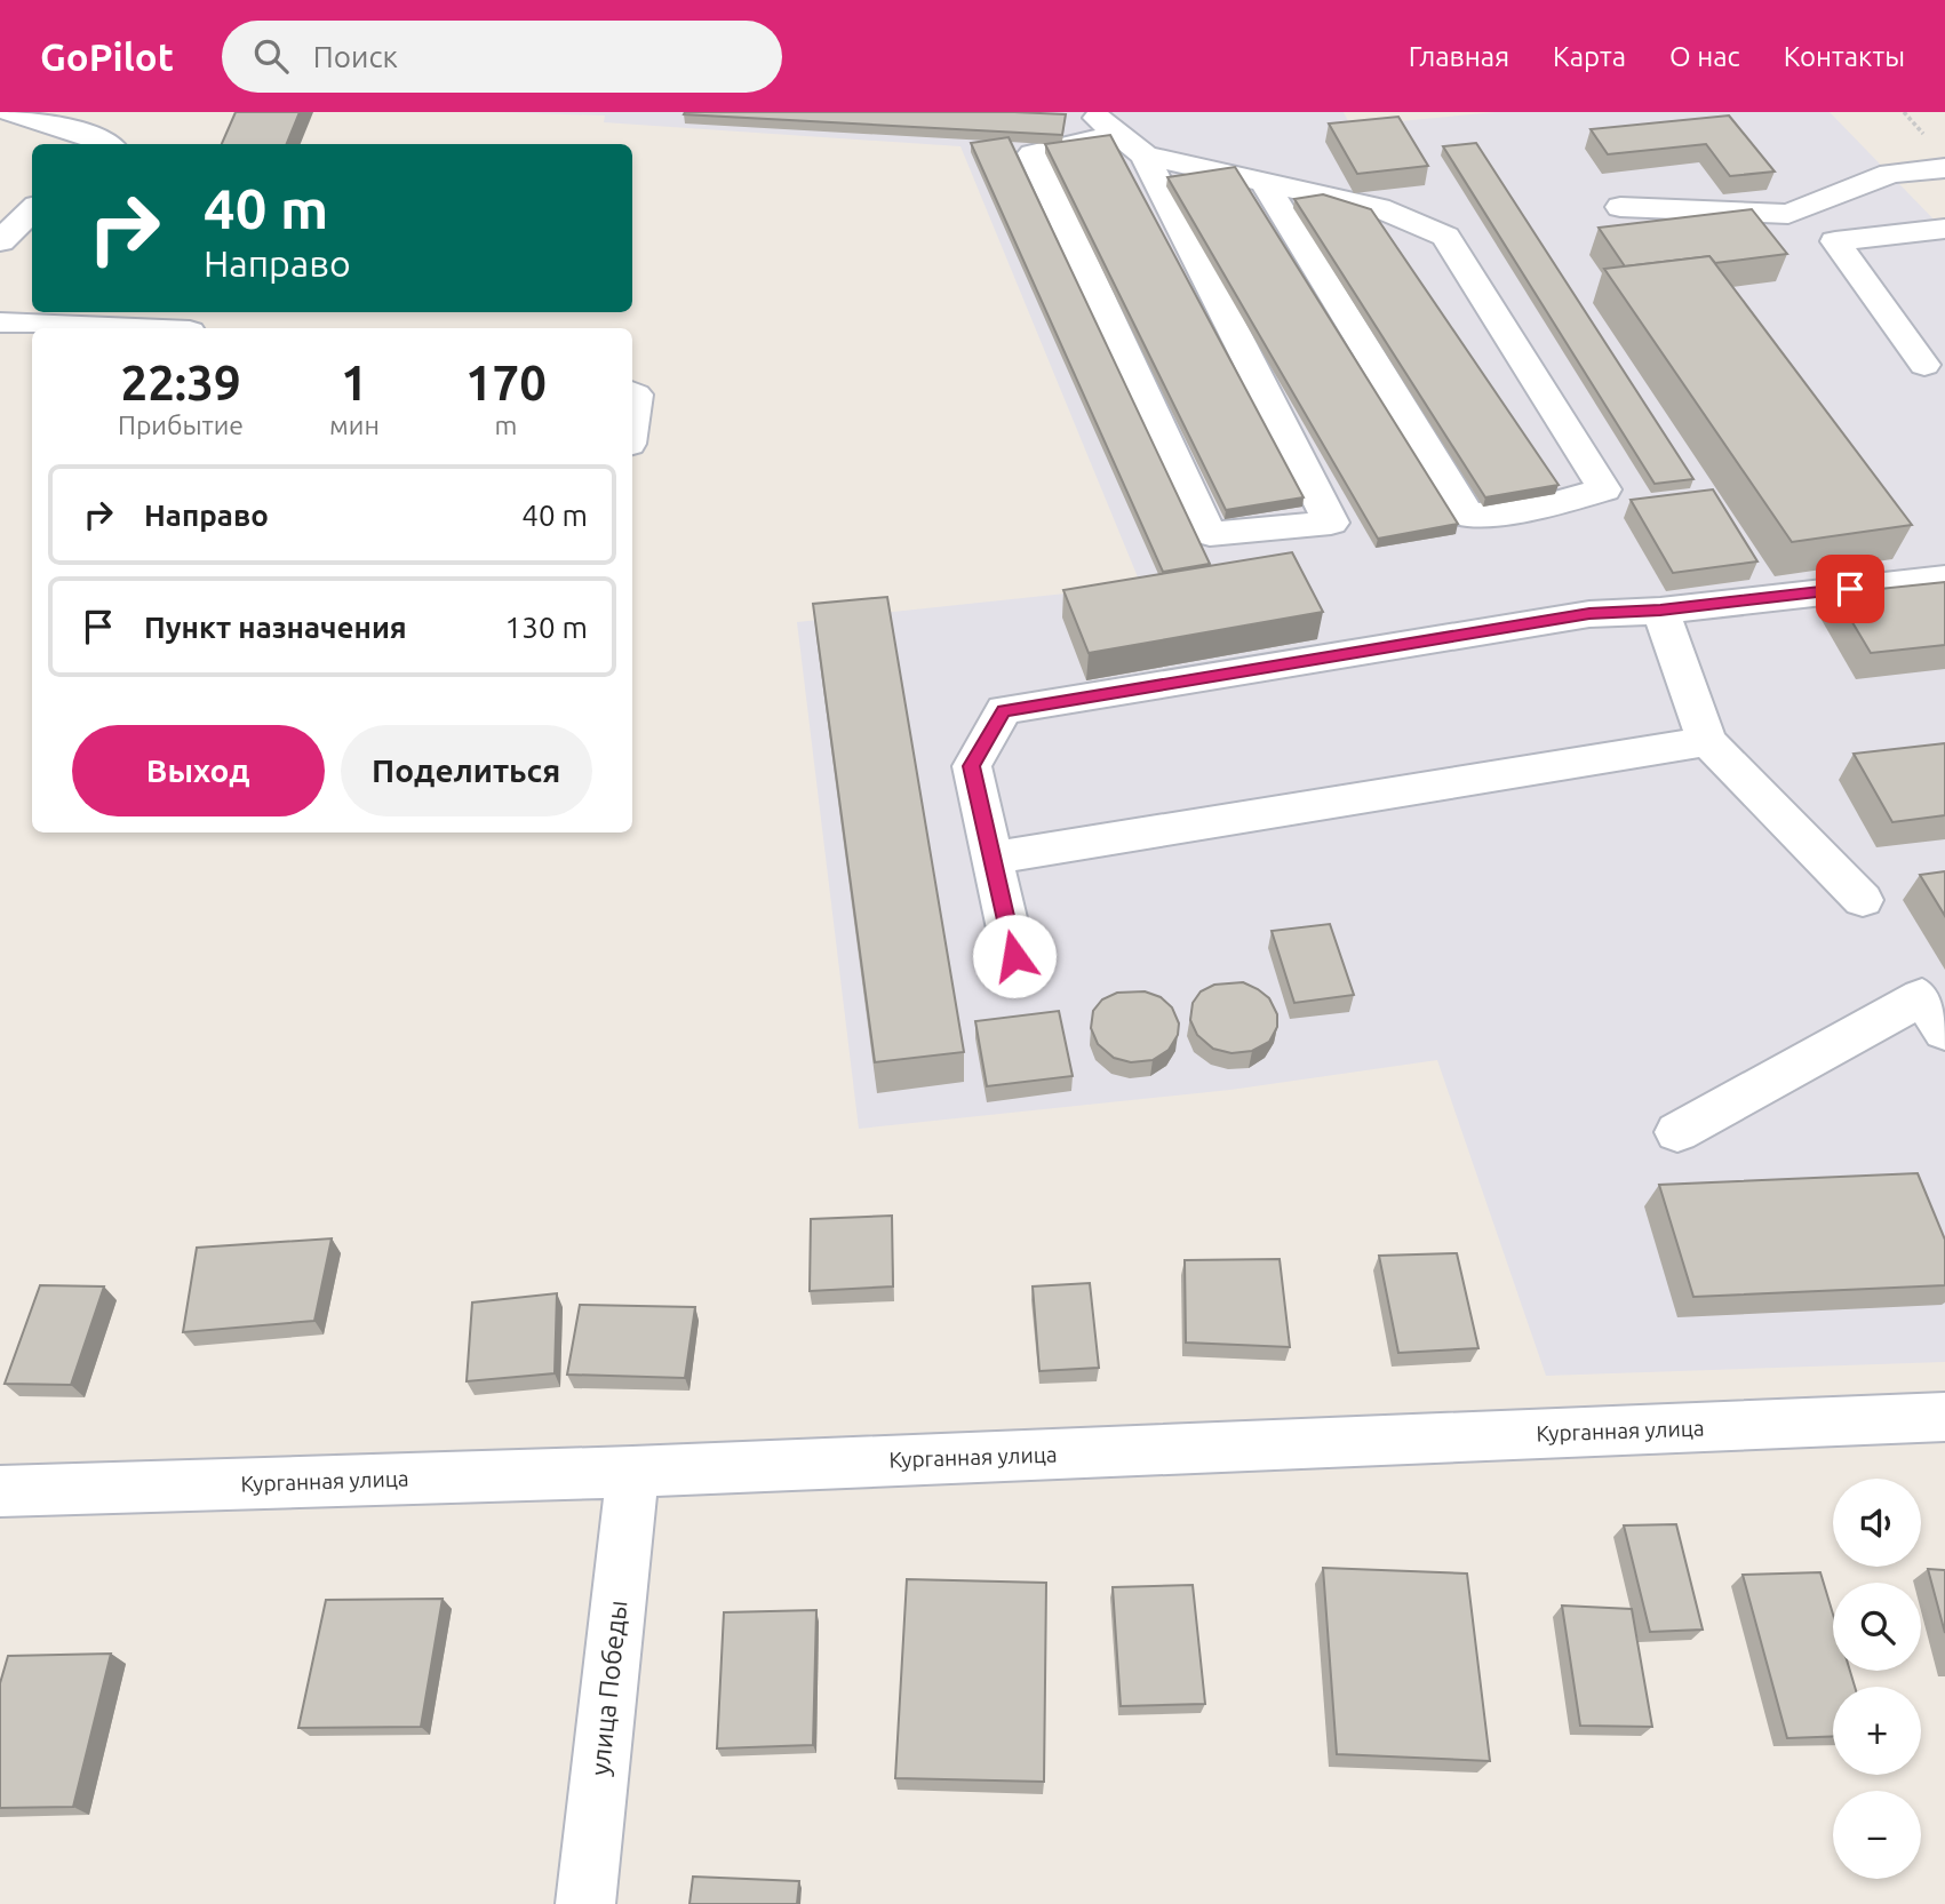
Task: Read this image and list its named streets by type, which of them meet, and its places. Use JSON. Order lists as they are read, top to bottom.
{
  "streets": {
    "street": ["Курганная улица", "улица Победы"]
  },
  "crossings": [
    ["Курганная улица", "улица Победы"]
  ],
  "page": {
    "header": "GoPilot",
    "search": "Поиск",
    "nav": [
      "Главная",
      "Карта",
      "О нас",
      "Контакты"
    ],
    "turn": ["40 m", "Направо"],
    "eta": [
      "22:39",
      "Прибытие",
      "1",
      "мин",
      "170",
      "m"
    ],
    "list": [
      {
        "name": "Направо",
        "value": "40 m"
      },
      {
        "name": "Пункт назначения",
        "value": "130 m"
      }
    ],
    "buttons": ["Выход", "Поделиться"],
    "map_buttons": ["+", "−"]
  }
}
